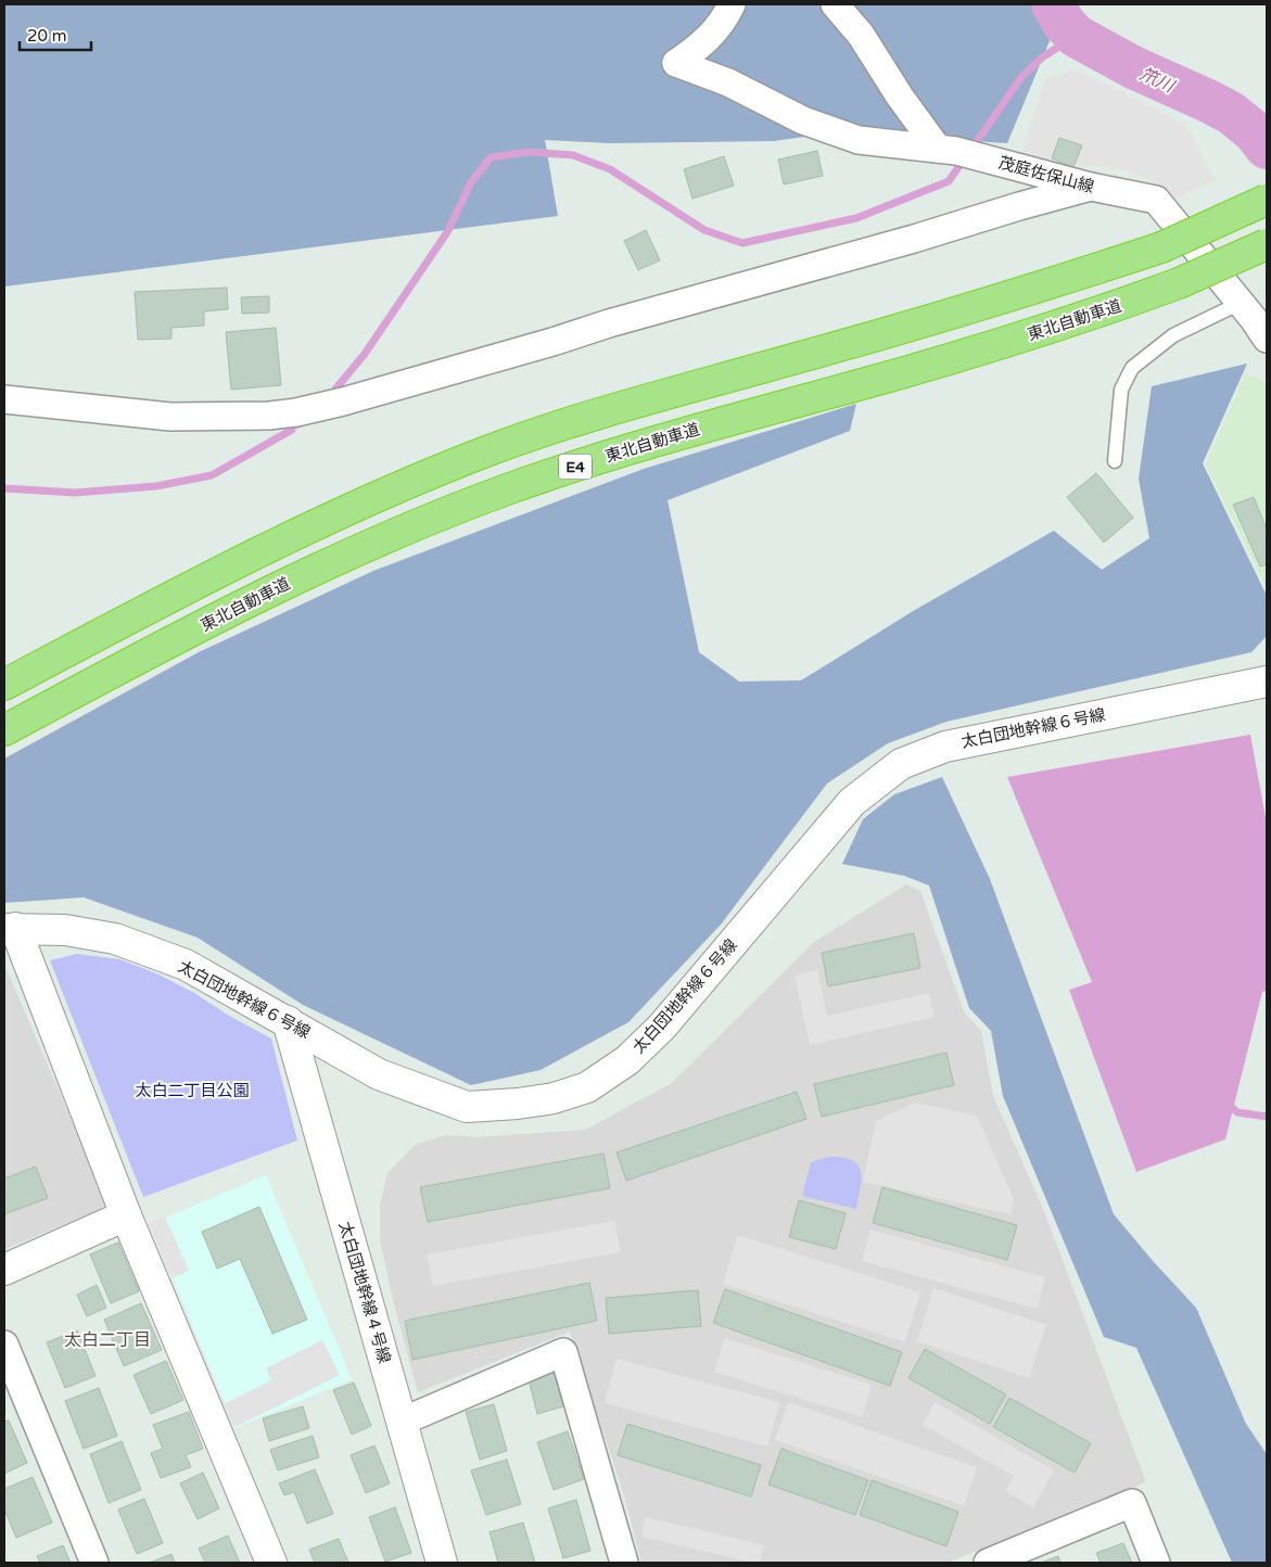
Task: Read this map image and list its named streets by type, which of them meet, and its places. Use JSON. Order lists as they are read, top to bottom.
{
  "streets": {
    "highway": ["東北自動車道", "E4"],
    "street": ["茂庭佐保山線", "太白団地幹線６号線", "太白団地幹線４号線"]
  },
  "crossings": [
    ["太白団地幹線６号線", "太白団地幹線４号線"]
  ],
  "districts": ["太白二丁目"],
  "water": ["笊川"],
  "parks": ["太白二丁目公園"],
  "scale_bar": "20 m"
}
